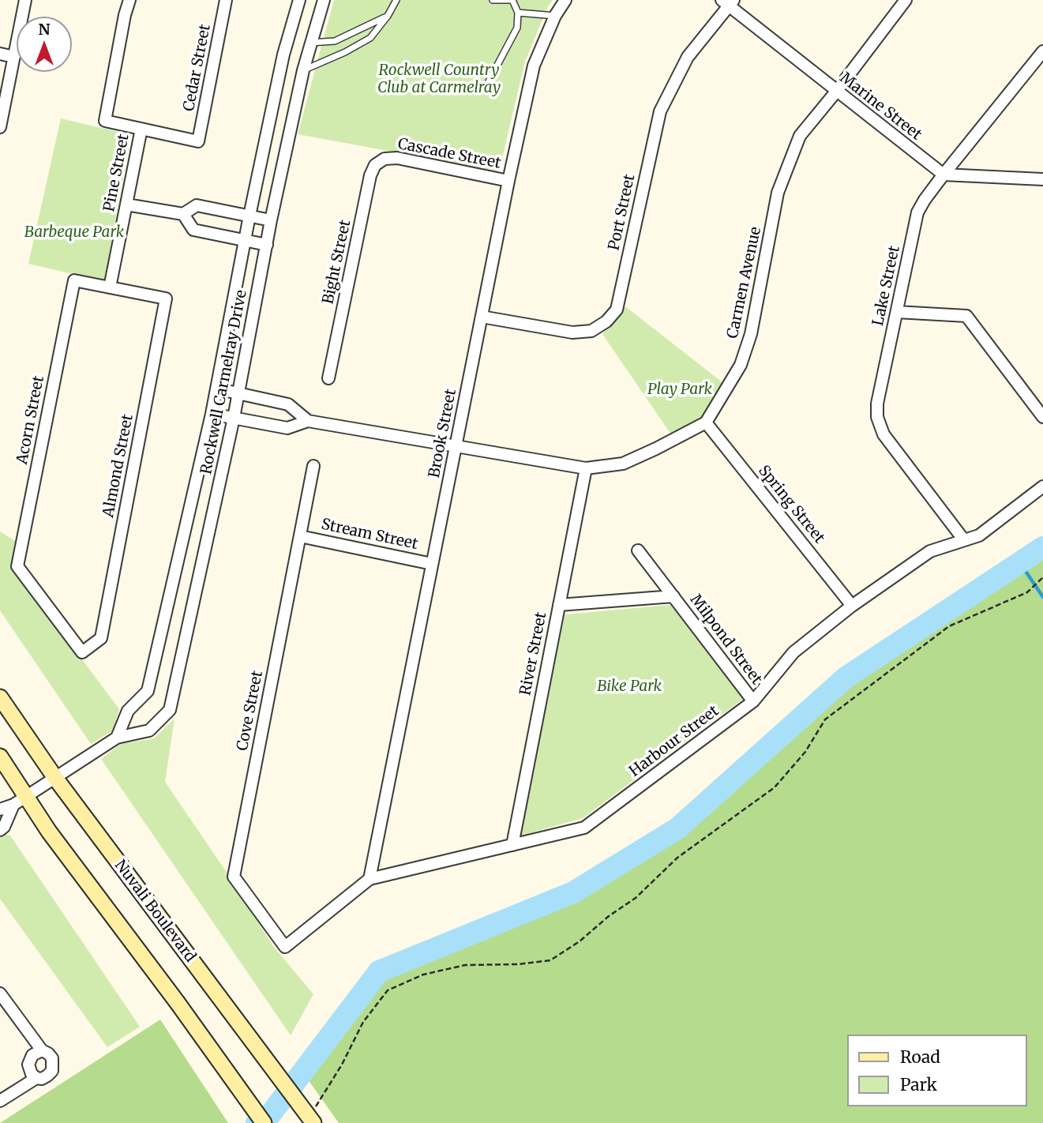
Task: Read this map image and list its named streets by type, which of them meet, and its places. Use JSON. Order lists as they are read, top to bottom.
{
  "streets": {
    "street": [
      "Cedar Street",
      "Marine Street",
      "Cascade Street",
      "Pine Street",
      "Port Street",
      "Bight Street",
      "Carmen Avenue",
      "Lake Street",
      "Rockwell Carmelray Drive",
      "Acorn Street",
      "Brook Street",
      "Almond Street",
      "Spring Street",
      "Stream Street",
      "Milpond Street",
      "River Street",
      "Cove Street",
      "Harbour Street",
      "Nuvali Boulevard"
    ]
  },
  "crossings": [
    ["Cedar Street", "Pine Street"],
    ["Marine Street", "Port Street"],
    ["Marine Street", "Carmen Avenue"],
    ["Marine Street", "Lake Street"],
    ["Cascade Street", "Bight Street"],
    ["Cascade Street", "Brook Street"],
    ["Pine Street", "Acorn Street"],
    ["Pine Street", "Almond Street"],
    ["Port Street", "Brook Street"],
    ["Carmen Avenue", "Spring Street"],
    ["Lake Street", "Harbour Street"],
    ["Rockwell Carmelray Drive", "Nuvali Boulevard"],
    ["Acorn Street", "Almond Street"],
    ["Brook Street", "Stream Street"],
    ["Brook Street", "Harbour Street"],
    ["Spring Street", "Harbour Street"],
    ["Stream Street", "Cove Street"],
    ["Milpond Street", "River Street"],
    ["Milpond Street", "Harbour Street"],
    ["River Street", "Harbour Street"],
    ["Cove Street", "Harbour Street"]
  ],
  "parks": [
    "Rockwell Country Club at Carmelray",
    "Barbeque Park",
    "Play Park",
    "Bike Park"
  ],
  "legend": ["Road", "Park"],
  "north": "top"
}
